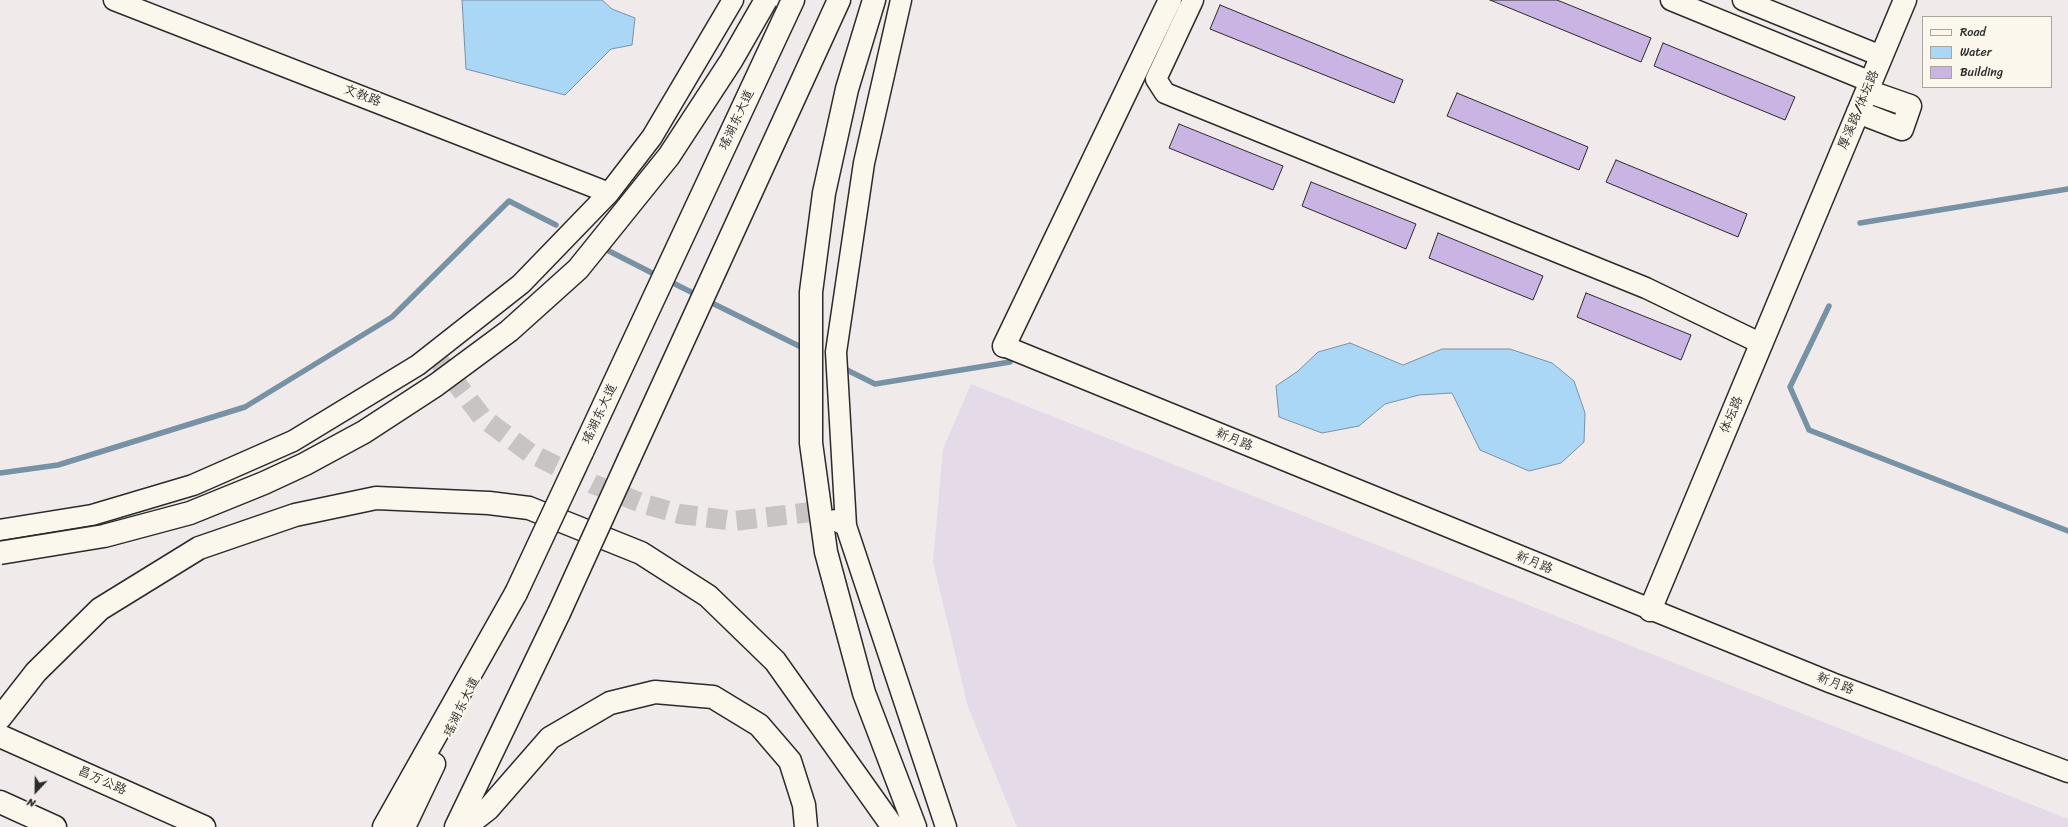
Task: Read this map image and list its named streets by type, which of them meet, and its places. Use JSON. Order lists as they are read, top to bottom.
{
  "streets": {
    "main road": [
      "厚溪路/体坛路",
      "瑶湖东大道",
      "体坛路",
      "昌万公路"
    ],
    "street": ["文教路", "新月路"]
  },
  "crossings": [
    ["厚溪路/体坛路", "体坛路"],
    ["体坛路", "新月路"]
  ],
  "legend": ["Road", "Water", "Building"],
  "north": "bottom"
}
